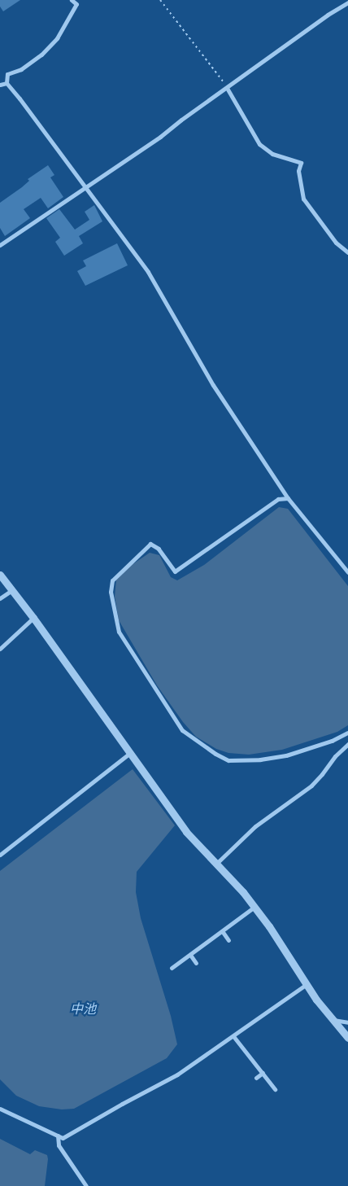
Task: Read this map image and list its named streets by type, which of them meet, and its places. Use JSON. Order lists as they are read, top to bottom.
{
  "water": ["中池"]
}
